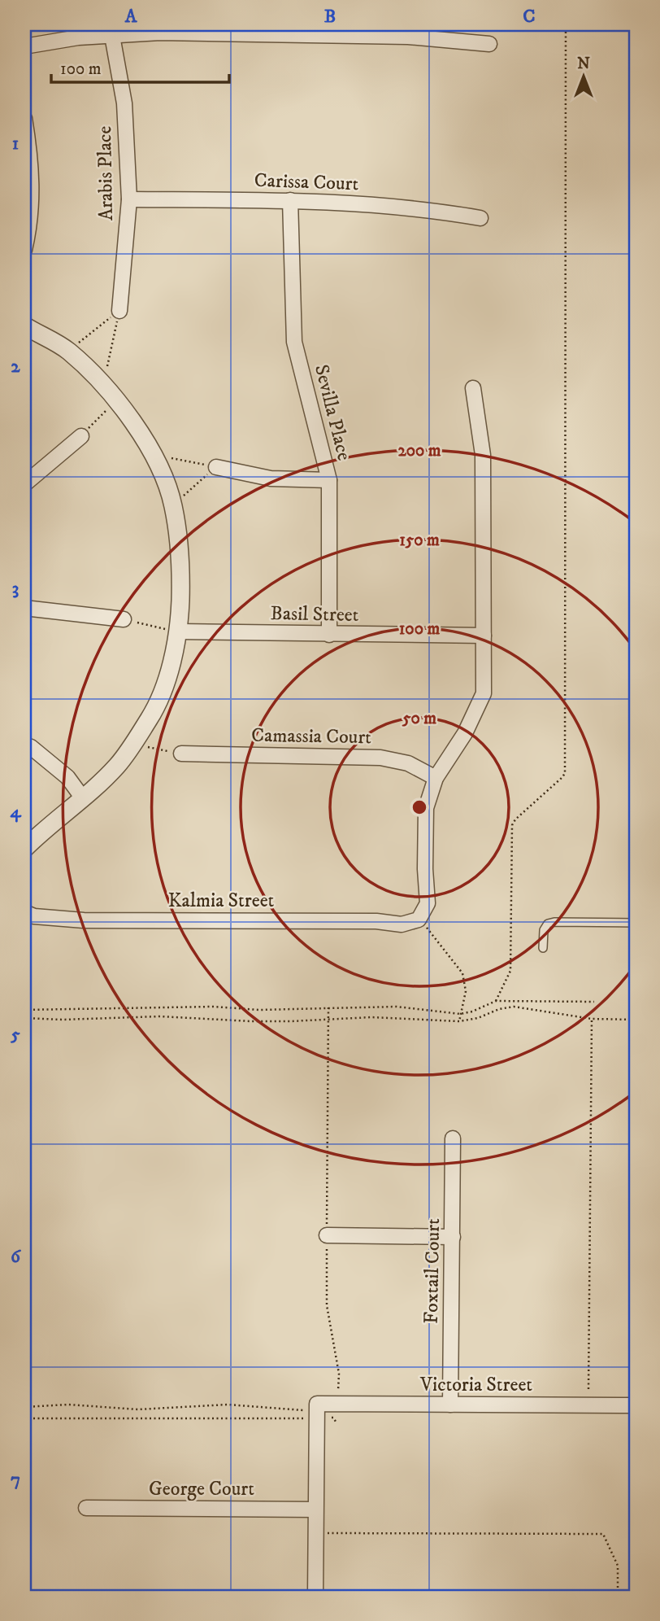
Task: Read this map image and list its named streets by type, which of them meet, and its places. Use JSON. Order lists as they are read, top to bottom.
{
  "streets": {
    "street": [
      "Arabis Place",
      "Carissa Court",
      "Sevilla Place",
      "Basil Street",
      "Camassia Court",
      "Kalmia Street",
      "Foxtail Court",
      "Victoria Street",
      "George Court"
    ]
  },
  "crossings": [
    ["Arabis Place", "Carissa Court"],
    ["Carissa Court", "Sevilla Place"],
    ["Sevilla Place", "Basil Street"],
    ["Foxtail Court", "Victoria Street"],
    ["Victoria Street", "George Court"]
  ],
  "scale_bar": "100 m",
  "north": "top",
  "grid": {
    "columns": ["A", "B", "C"],
    "rows": [
      "1",
      "2",
      "3",
      "4",
      "5",
      "6",
      "7"
    ]
  },
  "rings": [
    "200 m",
    "150 m",
    "100 m",
    "50 m"
  ]
}
